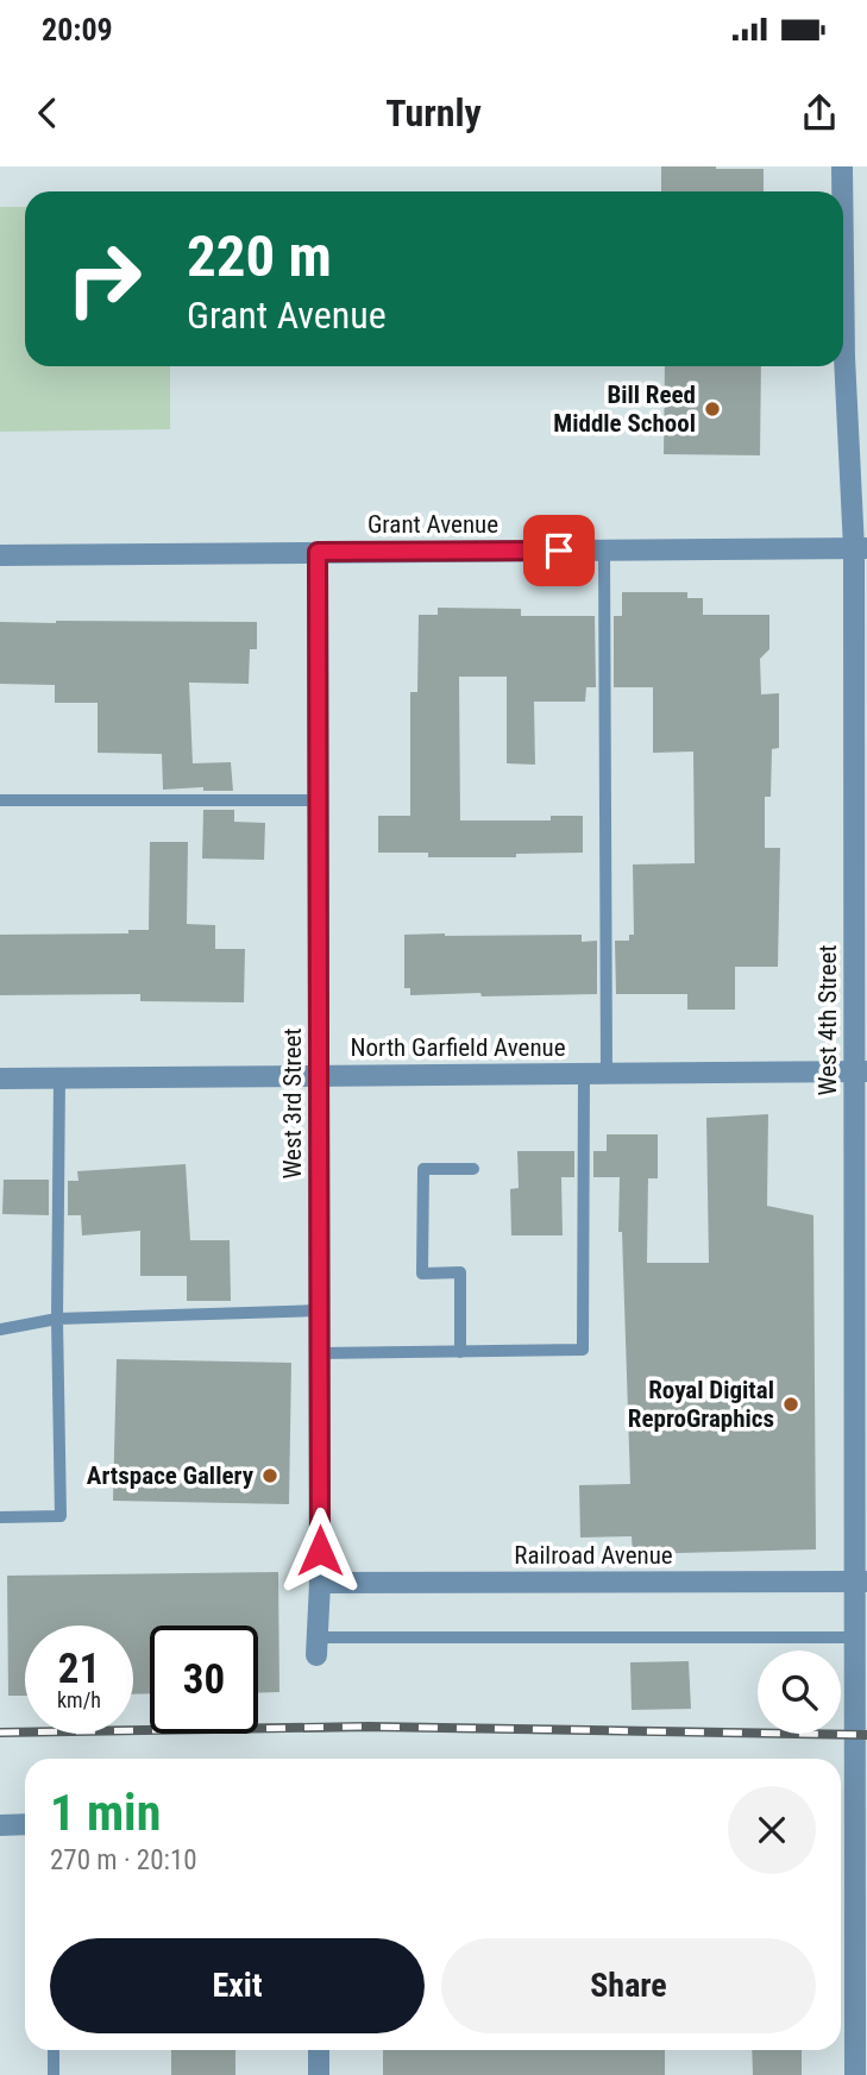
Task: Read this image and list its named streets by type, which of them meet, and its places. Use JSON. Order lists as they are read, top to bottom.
{
  "streets": {
    "street": [
      "Grant Avenue",
      "West 4th Street",
      "North Garfield Avenue",
      "West 3rd Street",
      "Railroad Avenue"
    ]
  },
  "crossings": [
    ["Grant Avenue", "West 4th Street"],
    ["Grant Avenue", "West 3rd Street"],
    ["West 4th Street", "North Garfield Avenue"],
    ["West 4th Street", "Railroad Avenue"],
    ["North Garfield Avenue", "West 3rd Street"],
    ["West 3rd Street", "Railroad Avenue"]
  ],
  "places": ["Bill Reed Middle School", "Royal Digital ReproGraphics", "Artspace Gallery"],
  "page": {
    "status": "20:09",
    "header": "Turnly",
    "turn": ["220 m", "Grant Avenue"],
    "speed": "21 km/h",
    "limit": "30",
    "heading": ["1 min", "270 m · 20:10"],
    "buttons": ["Exit", "Share"]
  }
}
